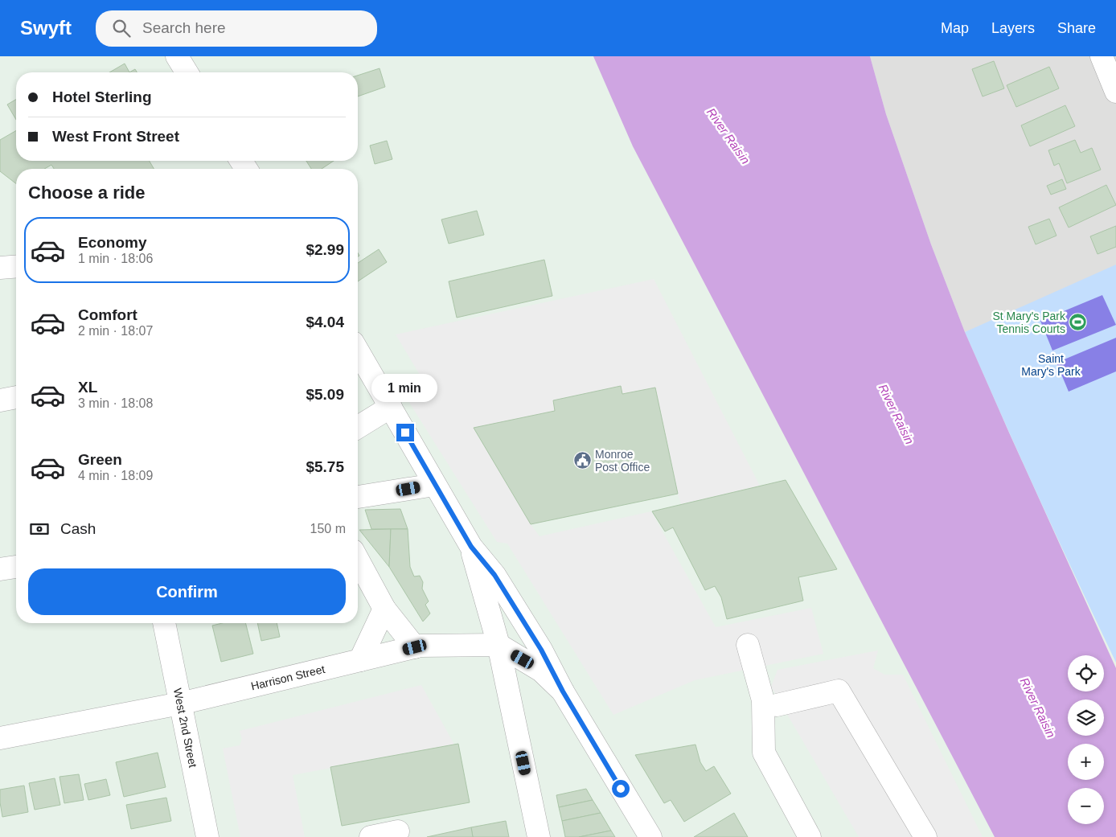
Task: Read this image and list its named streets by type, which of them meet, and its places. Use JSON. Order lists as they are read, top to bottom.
{
  "streets": {
    "street": ["Harrison Street", "West 2nd Street"]
  },
  "crossings": [
    ["Harrison Street", "West 2nd Street"]
  ],
  "water": ["River Raisin"],
  "parks": ["Saint Mary's Park"],
  "places": {
    "sports": ["St Mary's Park Tennis Courts"],
    "public building": ["Monroe Post Office"]
  },
  "page": {
    "header": "Swyft",
    "search": "Search here",
    "nav": ["Map", "Layers", "Share"],
    "banner": ["Hotel Sterling", "West Front Street"],
    "heading": "Choose a ride",
    "list": [
      {
        "name": "Economy",
        "note": "1 min · 18:06",
        "value": "$2.99"
      },
      {
        "name": "Comfort",
        "note": "2 min · 18:07",
        "value": "$4.04"
      },
      {
        "name": "XL",
        "note": "3 min · 18:08",
        "value": "$5.09"
      },
      {
        "name": "Green",
        "note": "4 min · 18:09",
        "value": "$5.75"
      }
    ],
    "bubble": "1 min",
    "pay": ["Cash", "150 m"],
    "buttons": "Confirm",
    "map_buttons": ["+", "−"]
  }
}
